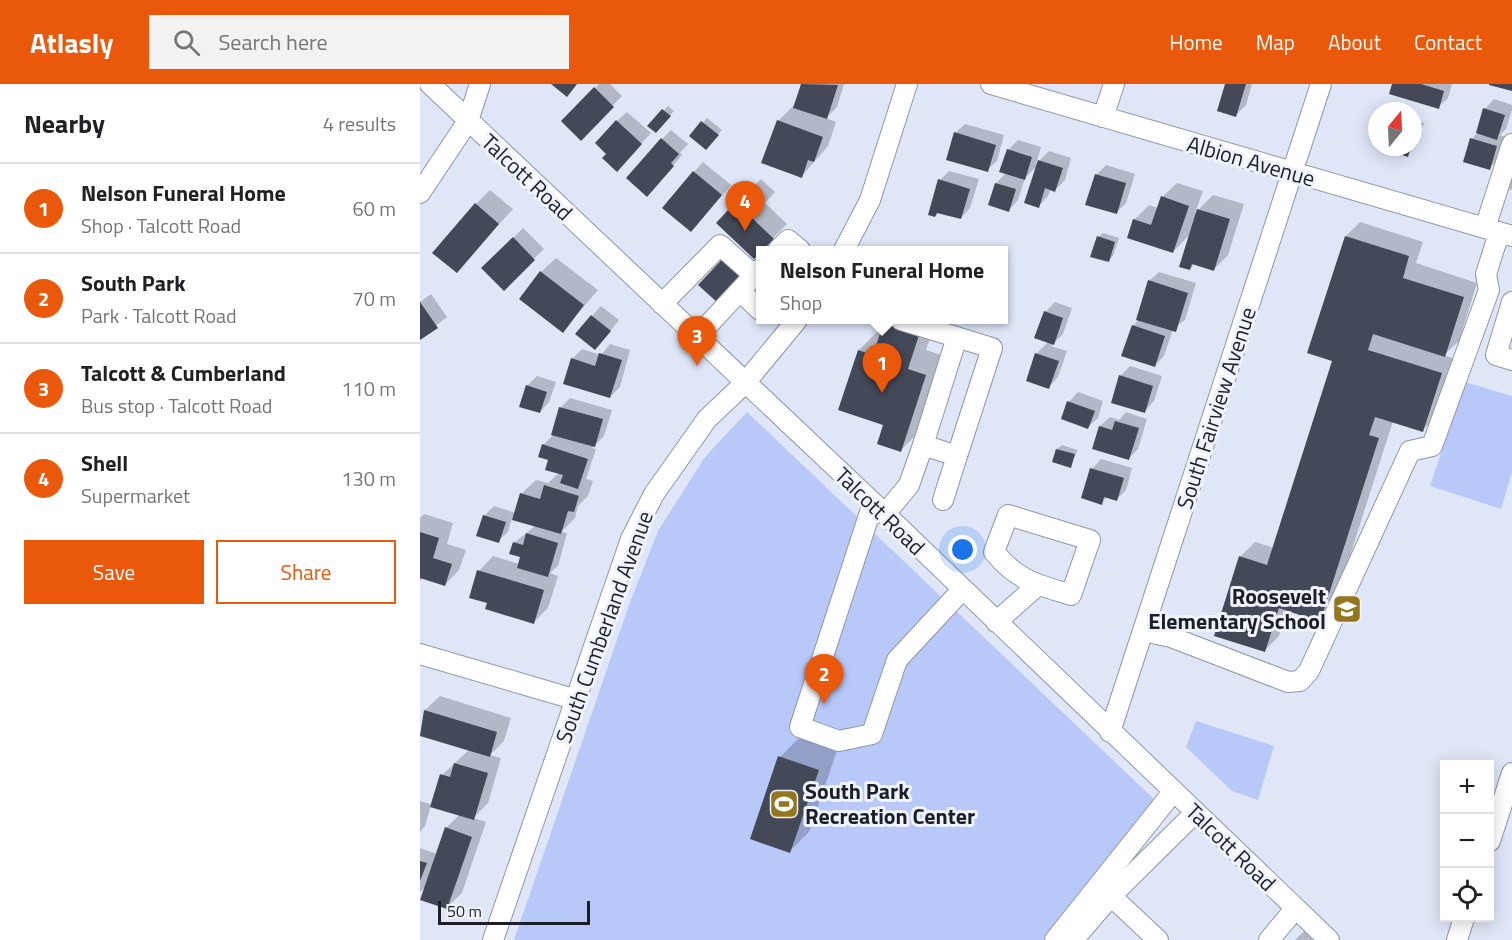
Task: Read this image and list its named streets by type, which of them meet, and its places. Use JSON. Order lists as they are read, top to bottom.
{
  "streets": {
    "street": [
      "Albion Avenue",
      "Talcott Road",
      "South Fairview Avenue",
      "South Cumberland Avenue"
    ]
  },
  "crossings": [
    ["Albion Avenue", "South Fairview Avenue"],
    ["Talcott Road", "South Fairview Avenue"],
    ["Talcott Road", "South Cumberland Avenue"]
  ],
  "places": {
    "school or university": ["Roosevelt Elementary School"],
    "sports": ["South Park Recreation Center"]
  },
  "scale_bar": "50 m",
  "north": "top",
  "page": {
    "header": "Atlasly",
    "search": "Search here",
    "nav": [
      "Home",
      "Map",
      "About",
      "Contact"
    ],
    "heading": ["Nearby", "4 results"],
    "list": [
      {
        "mark": "1",
        "name": "Nelson Funeral Home",
        "note": "Shop · Talcott Road",
        "value": "60 m"
      },
      {
        "mark": "2",
        "name": "South Park",
        "note": "Park · Talcott Road",
        "value": "70 m"
      },
      {
        "mark": "3",
        "name": "Talcott & Cumberland",
        "note": "Bus stop · Talcott Road",
        "value": "110 m"
      },
      {
        "mark": "4",
        "name": "Shell",
        "note": "Supermarket",
        "value": "130 m"
      }
    ],
    "pins": [
      "4",
      "3",
      "1",
      "2"
    ],
    "popup": ["Nelson Funeral Home", "Shop"],
    "buttons": ["Save", "Share"],
    "map_buttons": ["+", "−"],
    "scale": "50 m"
  }
}
